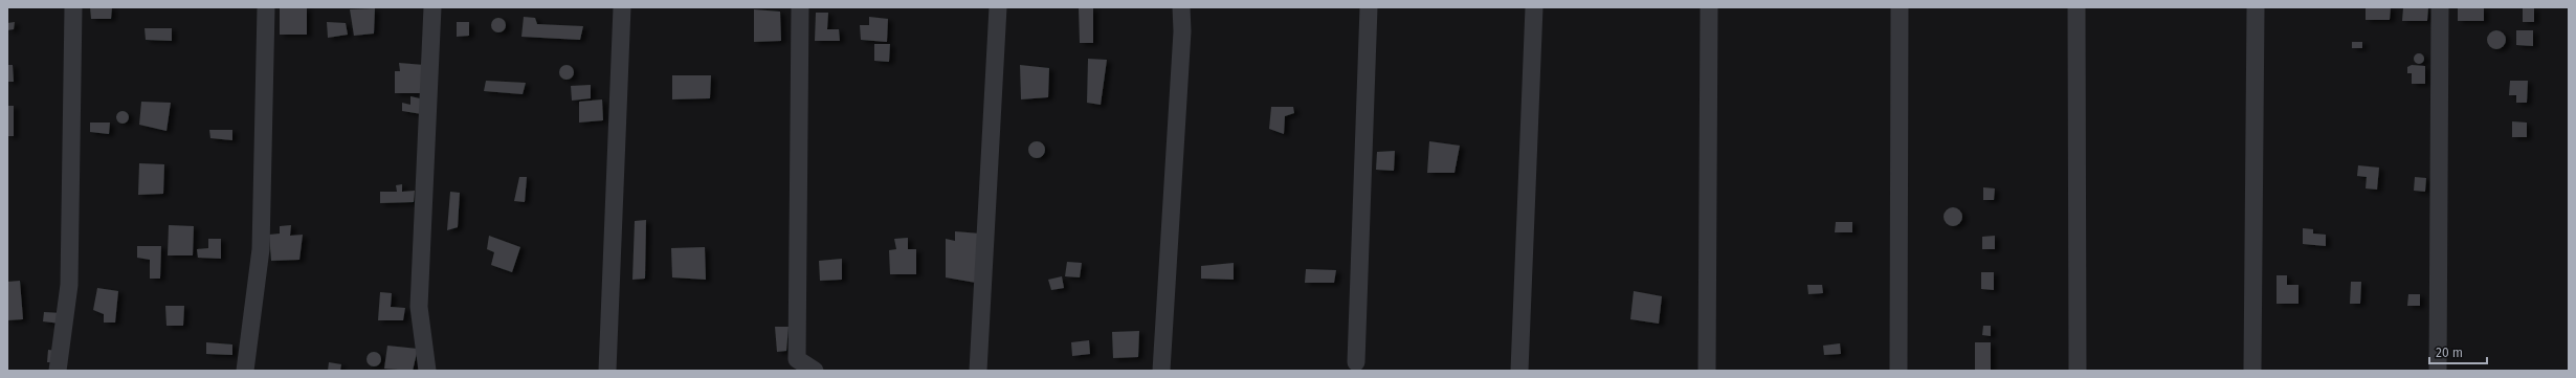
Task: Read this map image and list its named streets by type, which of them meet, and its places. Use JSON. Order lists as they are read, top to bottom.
{
  "scale_bar": "20 m"
}
